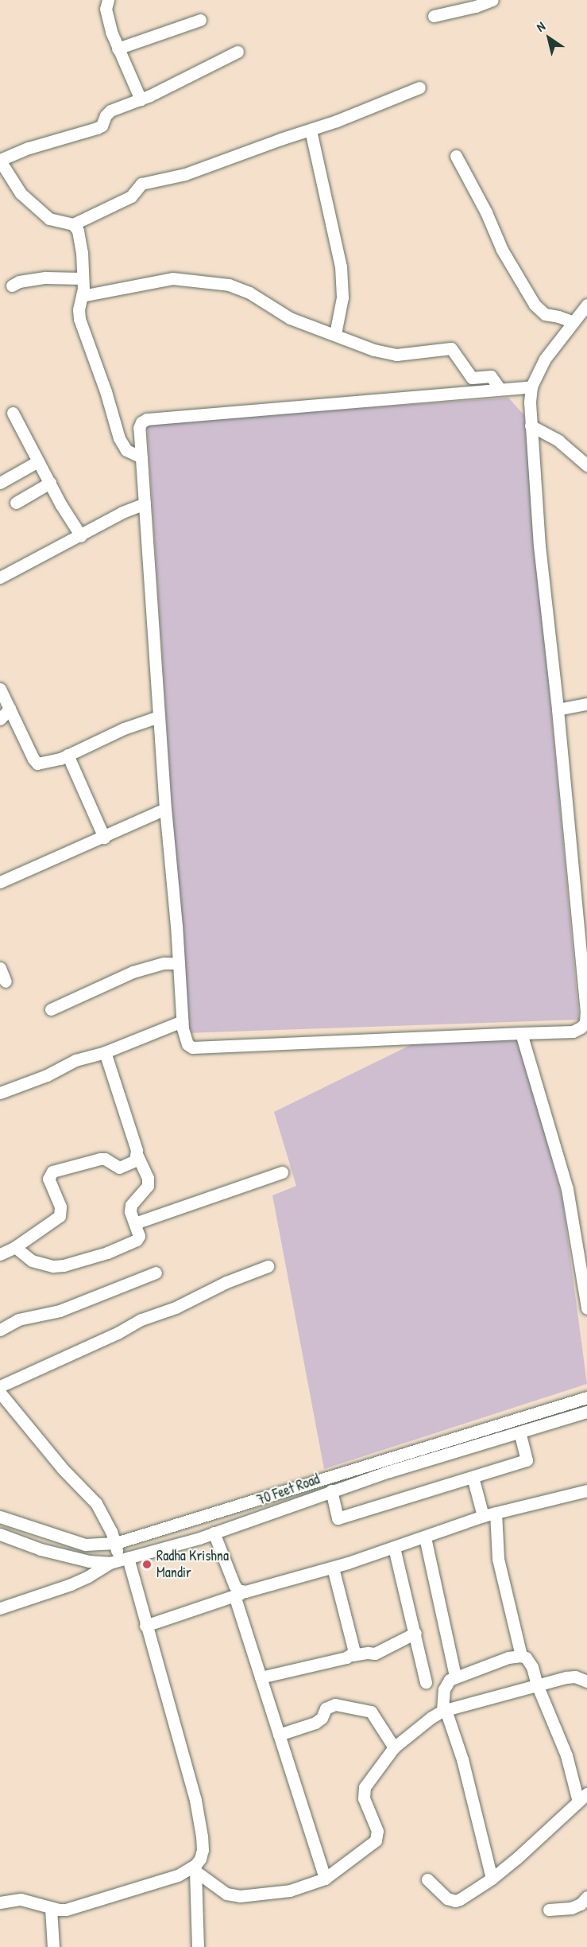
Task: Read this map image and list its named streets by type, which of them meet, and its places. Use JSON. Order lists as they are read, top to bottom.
{
  "streets": {
    "street": ["70 Feet Road"]
  },
  "places": ["Radha Krishna Mandir"],
  "north": "top left"
}
